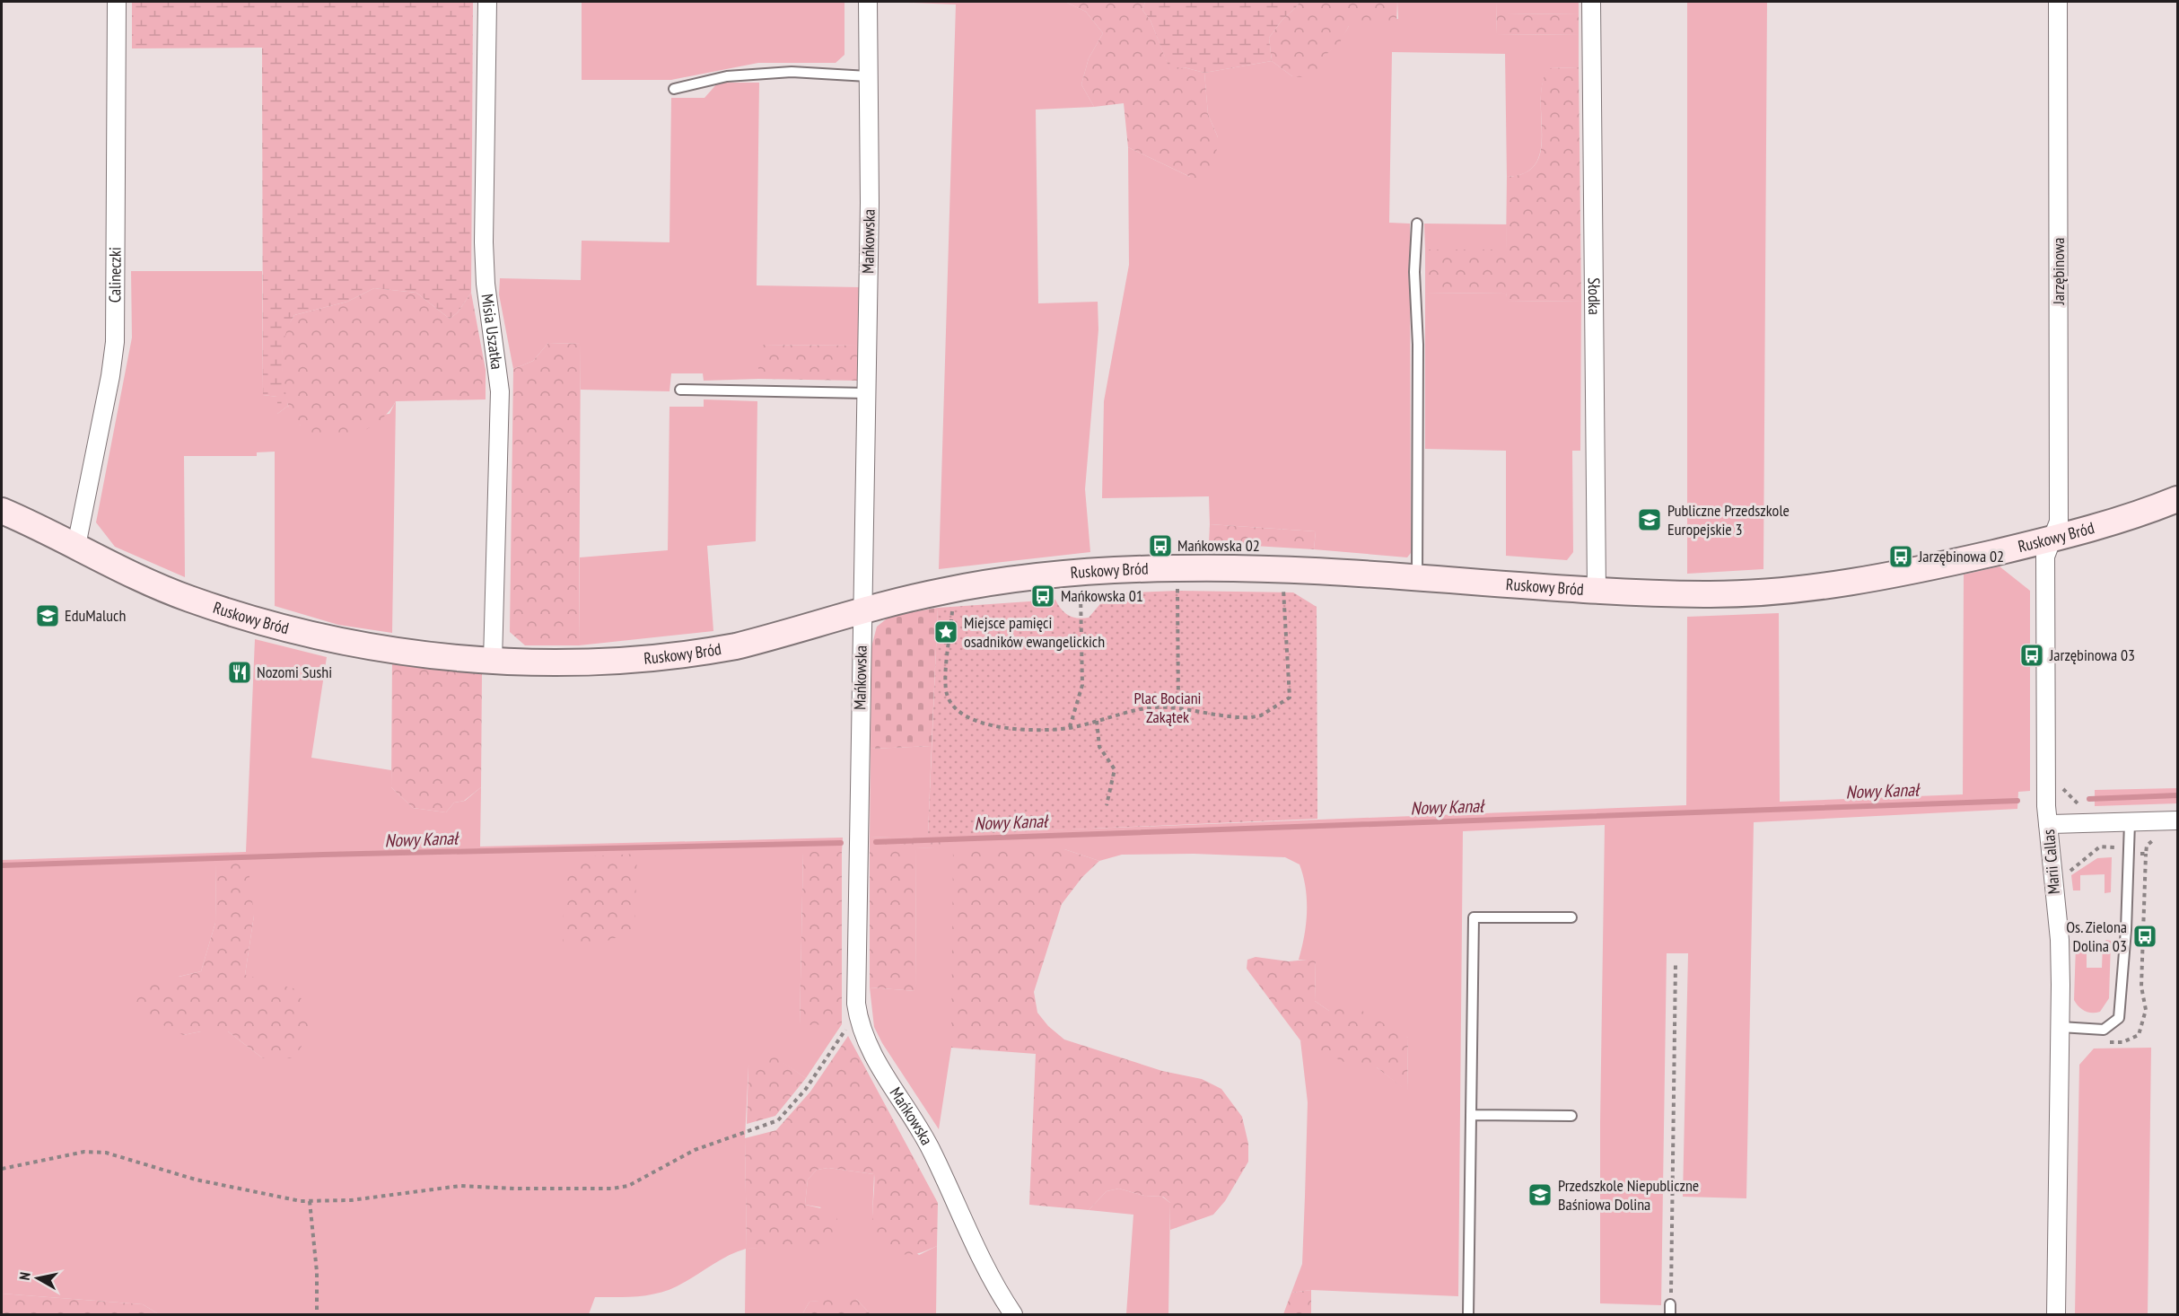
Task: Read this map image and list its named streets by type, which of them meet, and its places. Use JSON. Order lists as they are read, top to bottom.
{
  "streets": {
    "street": [
      "Mańkowska",
      "Jarzębinowa",
      "Calineczki",
      "Słodka",
      "Misia Uszatka",
      "Ruskowy Bród",
      "Marii Callas"
    ]
  },
  "crossings": [
    ["Mańkowska", "Ruskowy Bród"],
    ["Jarzębinowa", "Ruskowy Bród"],
    ["Jarzębinowa", "Marii Callas"],
    ["Calineczki", "Ruskowy Bród"],
    ["Słodka", "Ruskowy Bród"],
    ["Misia Uszatka", "Ruskowy Bród"],
    ["Ruskowy Bród", "Marii Callas"]
  ],
  "water": ["Nowy Kanał"],
  "parks": ["Plac Bociani Zakątek"],
  "places": {
    "school or university": ["Publiczne Przedszkole Europejskie 3", "EduMaluch", "Przedszkole Niepubliczne Baśniowa Dolina"],
    "bus stop": [
      "Mańkowska 02",
      "Jarzębinowa 02",
      "Mańkowska 01",
      "Jarzębinowa 03",
      "Os. Zielona Dolina 03"
    ],
    "place": ["Miejsce pamięci osadników ewangelickich"],
    "restaurant": ["Nozomi Sushi"]
  },
  "north": "left"
}
